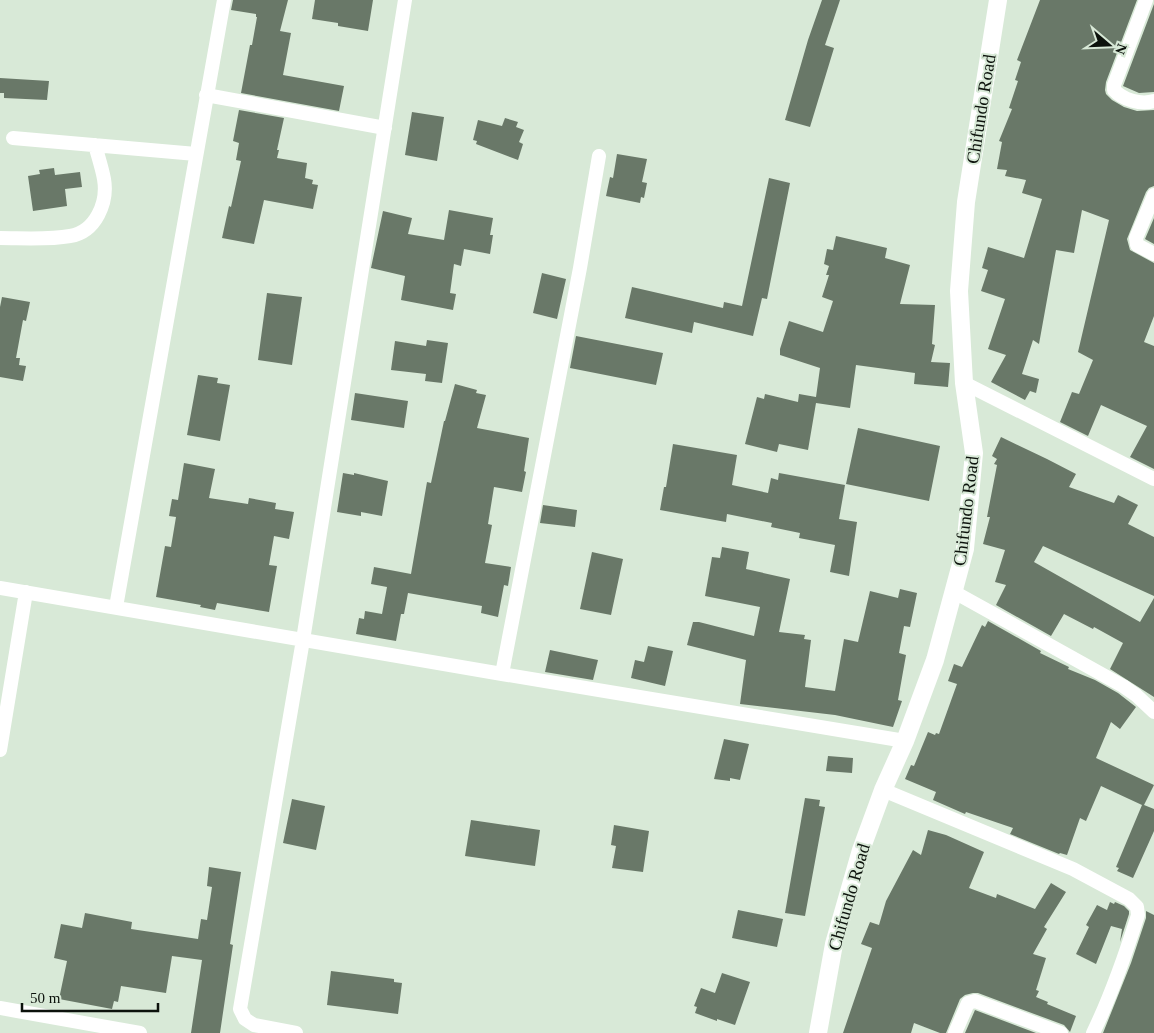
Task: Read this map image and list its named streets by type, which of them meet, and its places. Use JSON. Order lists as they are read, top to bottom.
{
  "streets": {
    "street": ["Chifundo Road"]
  },
  "scale_bar": "50 m",
  "north": "right"
}
